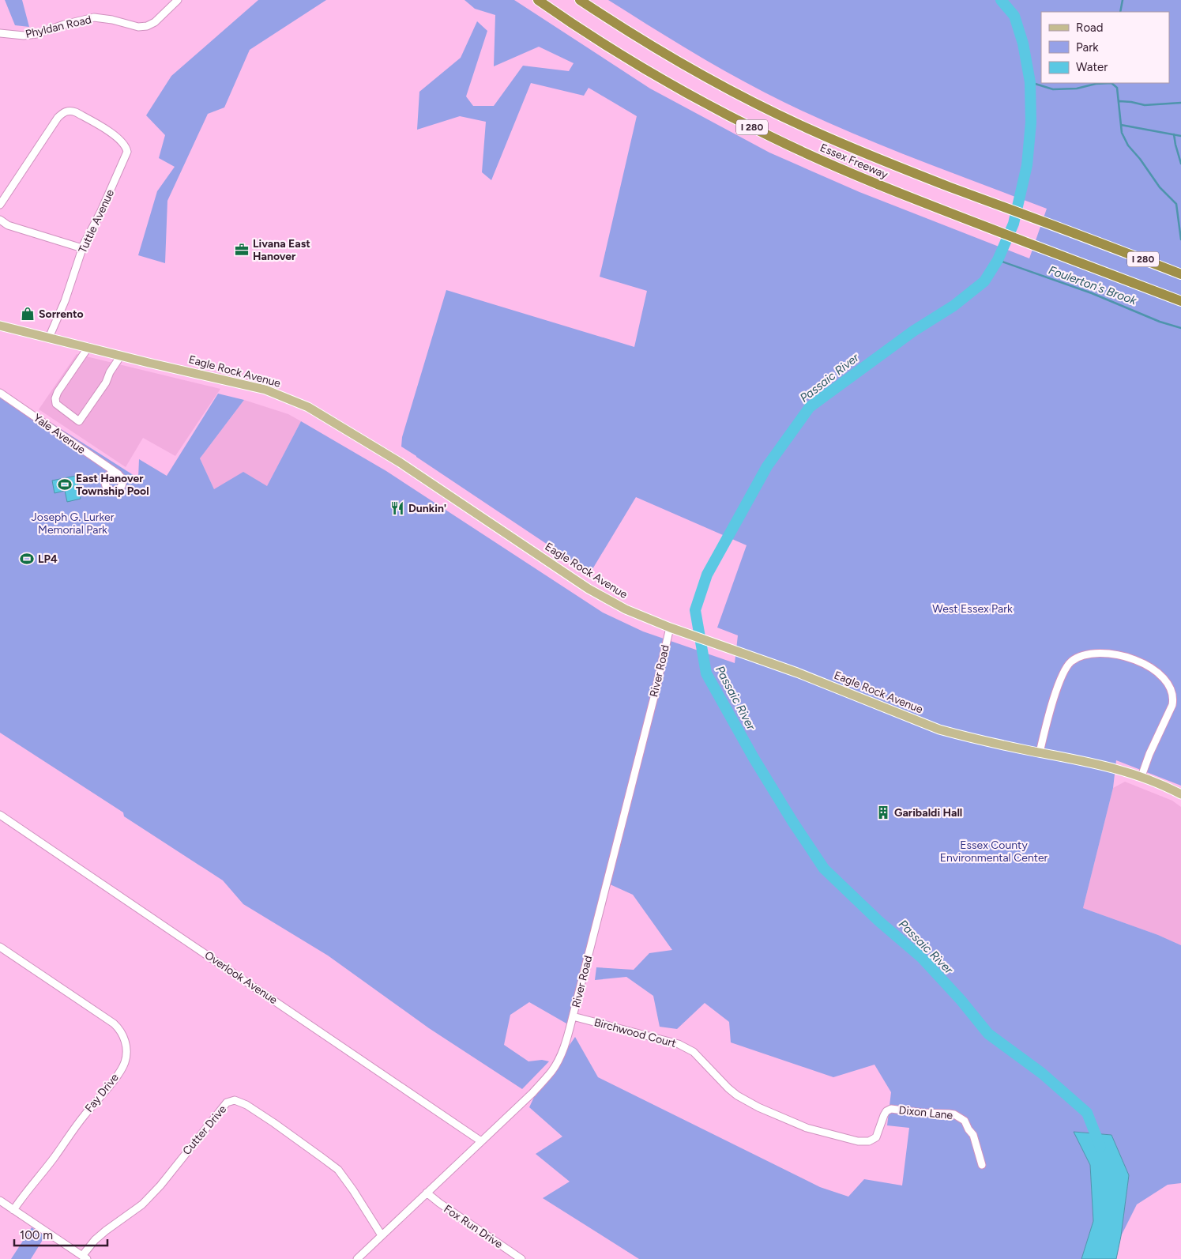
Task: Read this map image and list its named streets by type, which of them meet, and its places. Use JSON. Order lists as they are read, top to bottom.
{
  "streets": {
    "highway": ["I 280", "Essex Freeway"],
    "main road": ["Eagle Rock Avenue"],
    "street": [
      "Phyldan Road",
      "Tuttle Avenue",
      "Yale Avenue",
      "River Road",
      "Overlook Avenue",
      "Birchwood Court",
      "Fay Drive",
      "Dixon Lane",
      "Cutter Drive",
      "Fox Run Drive"
    ]
  },
  "crossings": [
    ["Tuttle Avenue", "Eagle Rock Avenue"],
    ["Eagle Rock Avenue", "River Road"],
    ["River Road", "Overlook Avenue"],
    ["River Road", "Birchwood Court"],
    ["River Road", "Cutter Drive"],
    ["River Road", "Fox Run Drive"],
    ["Birchwood Court", "Dixon Lane"]
  ],
  "water": ["Foulerton's Brook", "Passaic River"],
  "parks": ["Joseph G. Lurker Memorial Park", "West Essex Park", "Essex County Environmental Center"],
  "places": {
    "office": ["Livana East Hanover"],
    "shop": ["Sorrento"],
    "sports": ["East Hanover Township Pool", "LP4"],
    "restaurant": ["Dunkin'"],
    "building": ["Garibaldi Hall"]
  },
  "legend": ["Road", "Park", "Water"],
  "scale_bar": "100 m"
}
